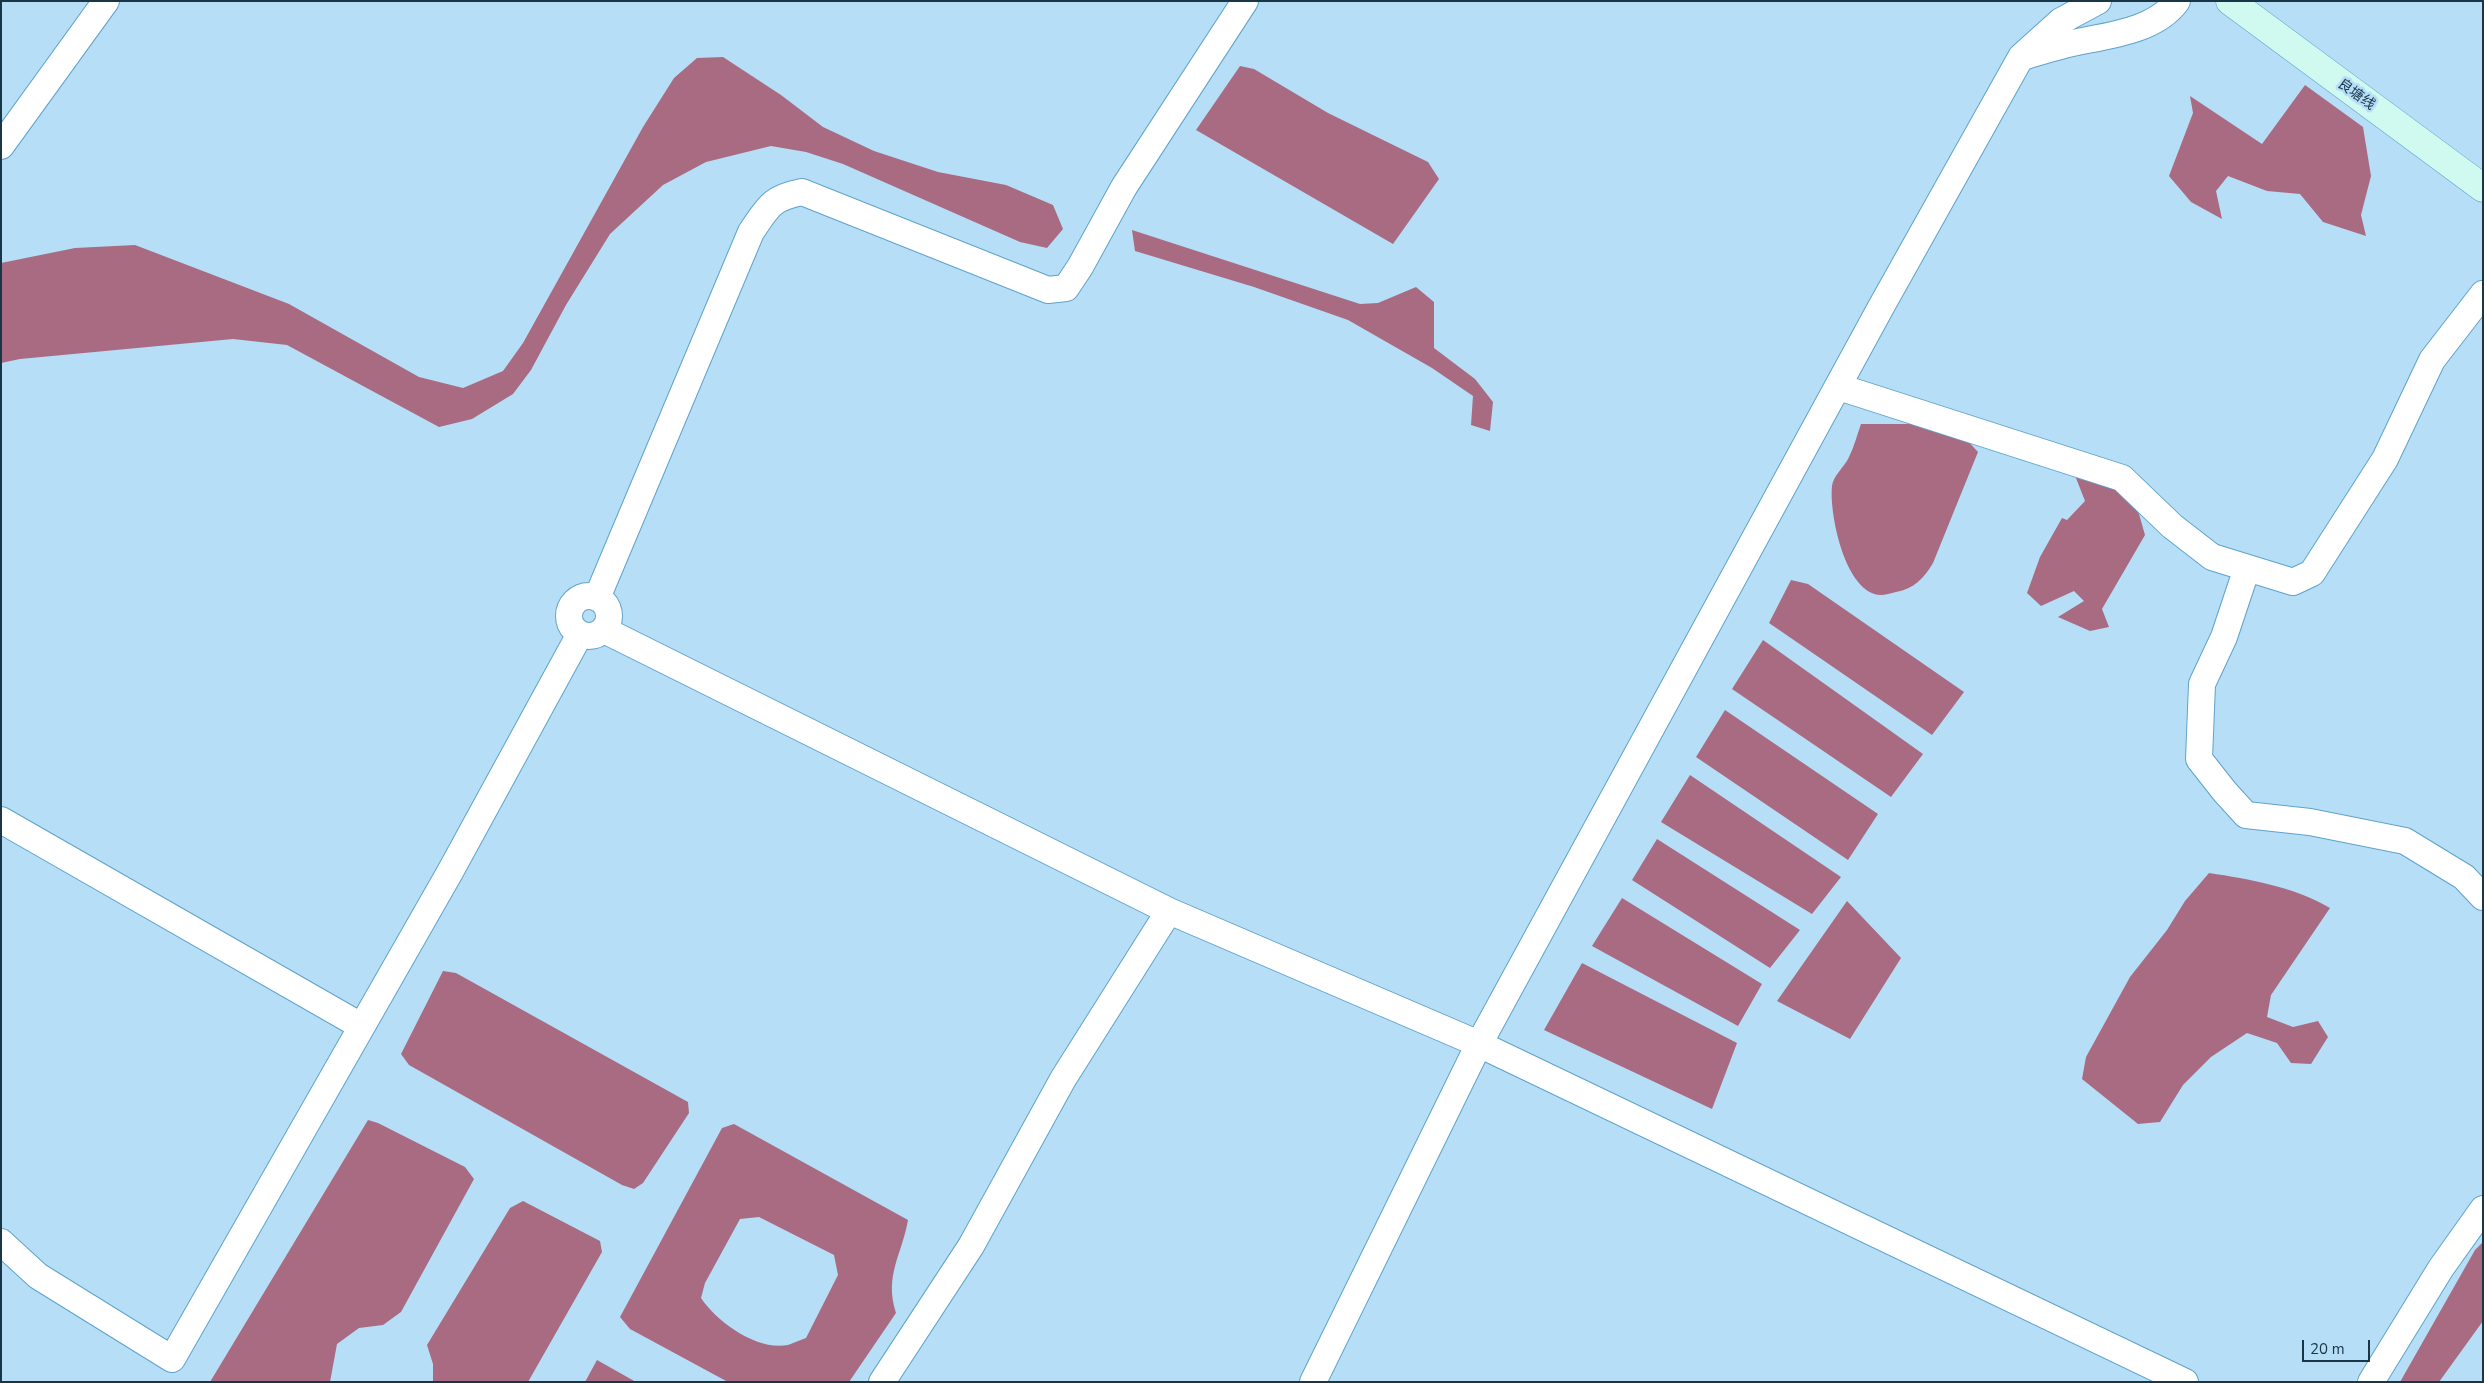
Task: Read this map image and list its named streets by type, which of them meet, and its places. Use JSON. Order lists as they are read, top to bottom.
{
  "streets": {
    "street": ["良塘线"]
  },
  "scale_bar": "20 m"
}
